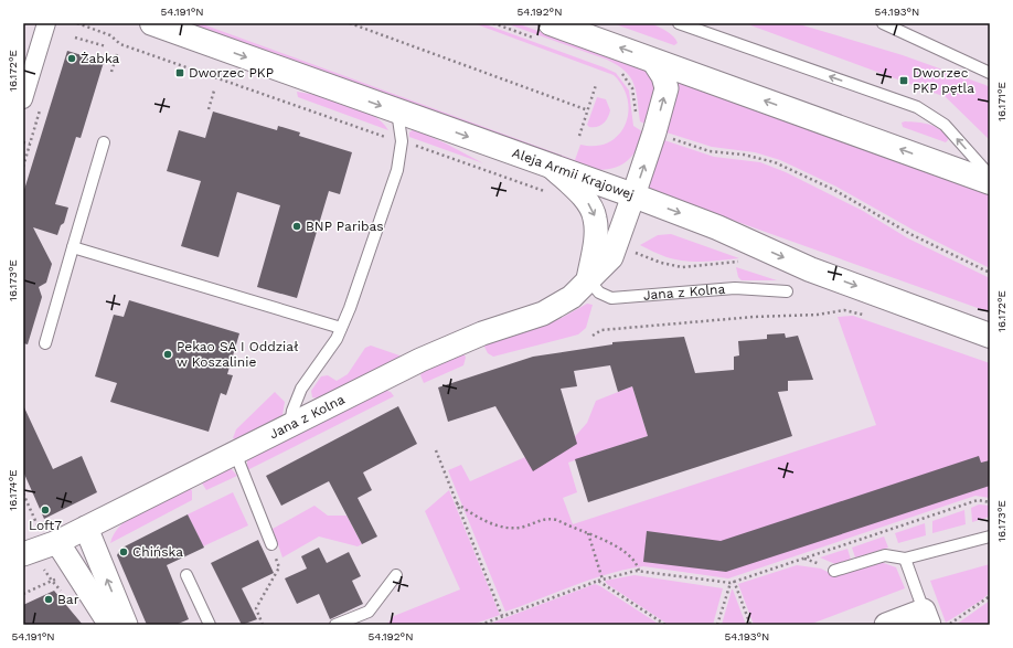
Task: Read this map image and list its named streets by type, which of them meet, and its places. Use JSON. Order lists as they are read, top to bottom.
{
  "streets": {
    "street": ["Aleja Armii Krajowej", "Jana z Kolna"]
  },
  "crossings": [
    ["Aleja Armii Krajowej", "Jana z Kolna"]
  ],
  "places": {
    "other": [
      "Żabka",
      "BNP Paribas",
      "Pekao SA I Oddział w Koszalinie",
      "Loft7",
      "Chińska",
      "Bar"
    ],
    "transit": ["Dworzec PKP", "Dworzec PKP pętla"]
  },
  "coordinates": [
    "54.191°N",
    "54.192°N",
    "54.193°N",
    "16.172°E",
    "16.171°E",
    "16.173°E",
    "16.174°E"
  ]
}
